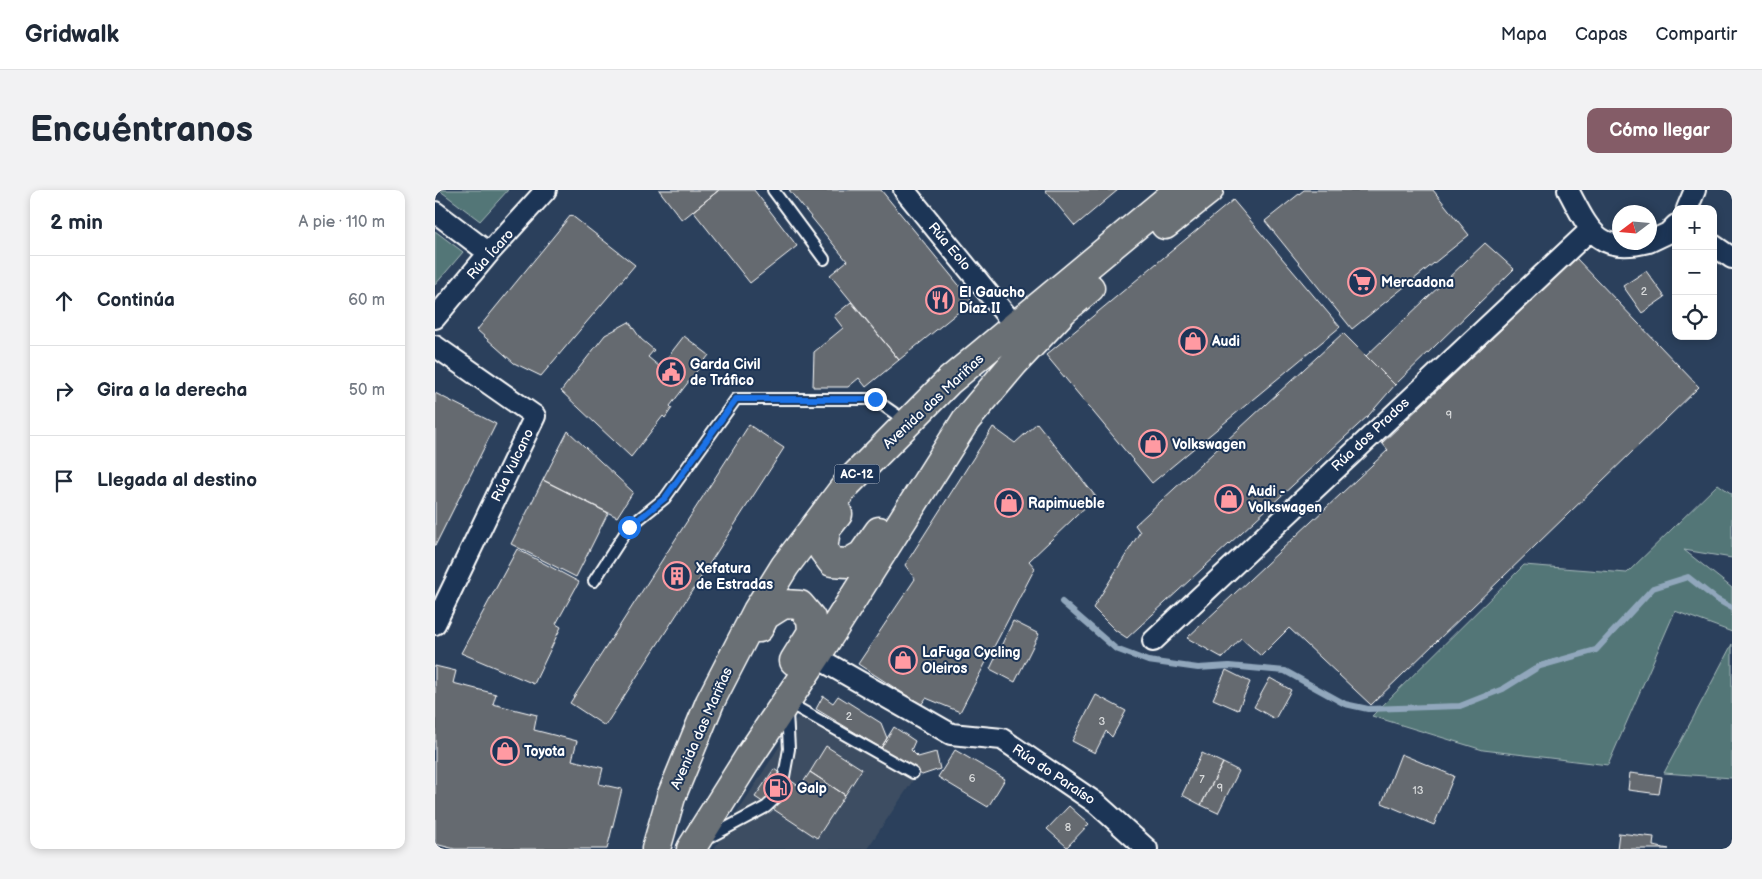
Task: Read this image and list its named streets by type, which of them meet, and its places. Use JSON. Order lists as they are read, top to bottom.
{
  "streets": {
    "highway": ["Avenida das Mariñas", "AC-12"],
    "street": [
      "Rúa Eolo",
      "Rúa Ícaro",
      "Rúa dos Prados",
      "Rúa Vulcano",
      "Rúa do Paraíso"
    ]
  },
  "crossings": [
    ["Rúa Eolo", "Avenida das Mariñas"]
  ],
  "places": {
    "supermarket": ["Mercadona"],
    "restaurant": ["El Gaucho Díaz II"],
    "shop": [
      "Audi",
      "Volkswagen",
      "Audi - Volkswagen",
      "Rapimueble",
      "LaFuga Cycling Oleiros",
      "Toyota"
    ],
    "public building": ["Garda Civil de Tráfico"],
    "building": ["Xefatura de Estradas"],
    "fuel station": ["Galp"]
  },
  "house_numbers": [
    "2",
    "9",
    "2",
    "3",
    "6",
    "7",
    "9",
    "13",
    "8"
  ],
  "north": "left",
  "page": {
    "header": "Gridwalk",
    "nav": ["Mapa", "Capas", "Compartir"],
    "buttons": "Cómo llegar",
    "title": "Encuéntranos",
    "heading": ["2 min", "A pie · 110 m"],
    "map_buttons": ["+", "−"],
    "list": [
      ["Continúa", "60 m"],
      ["Gira a la derecha", "50 m"],
      "Llegada al destino"
    ]
  }
}
